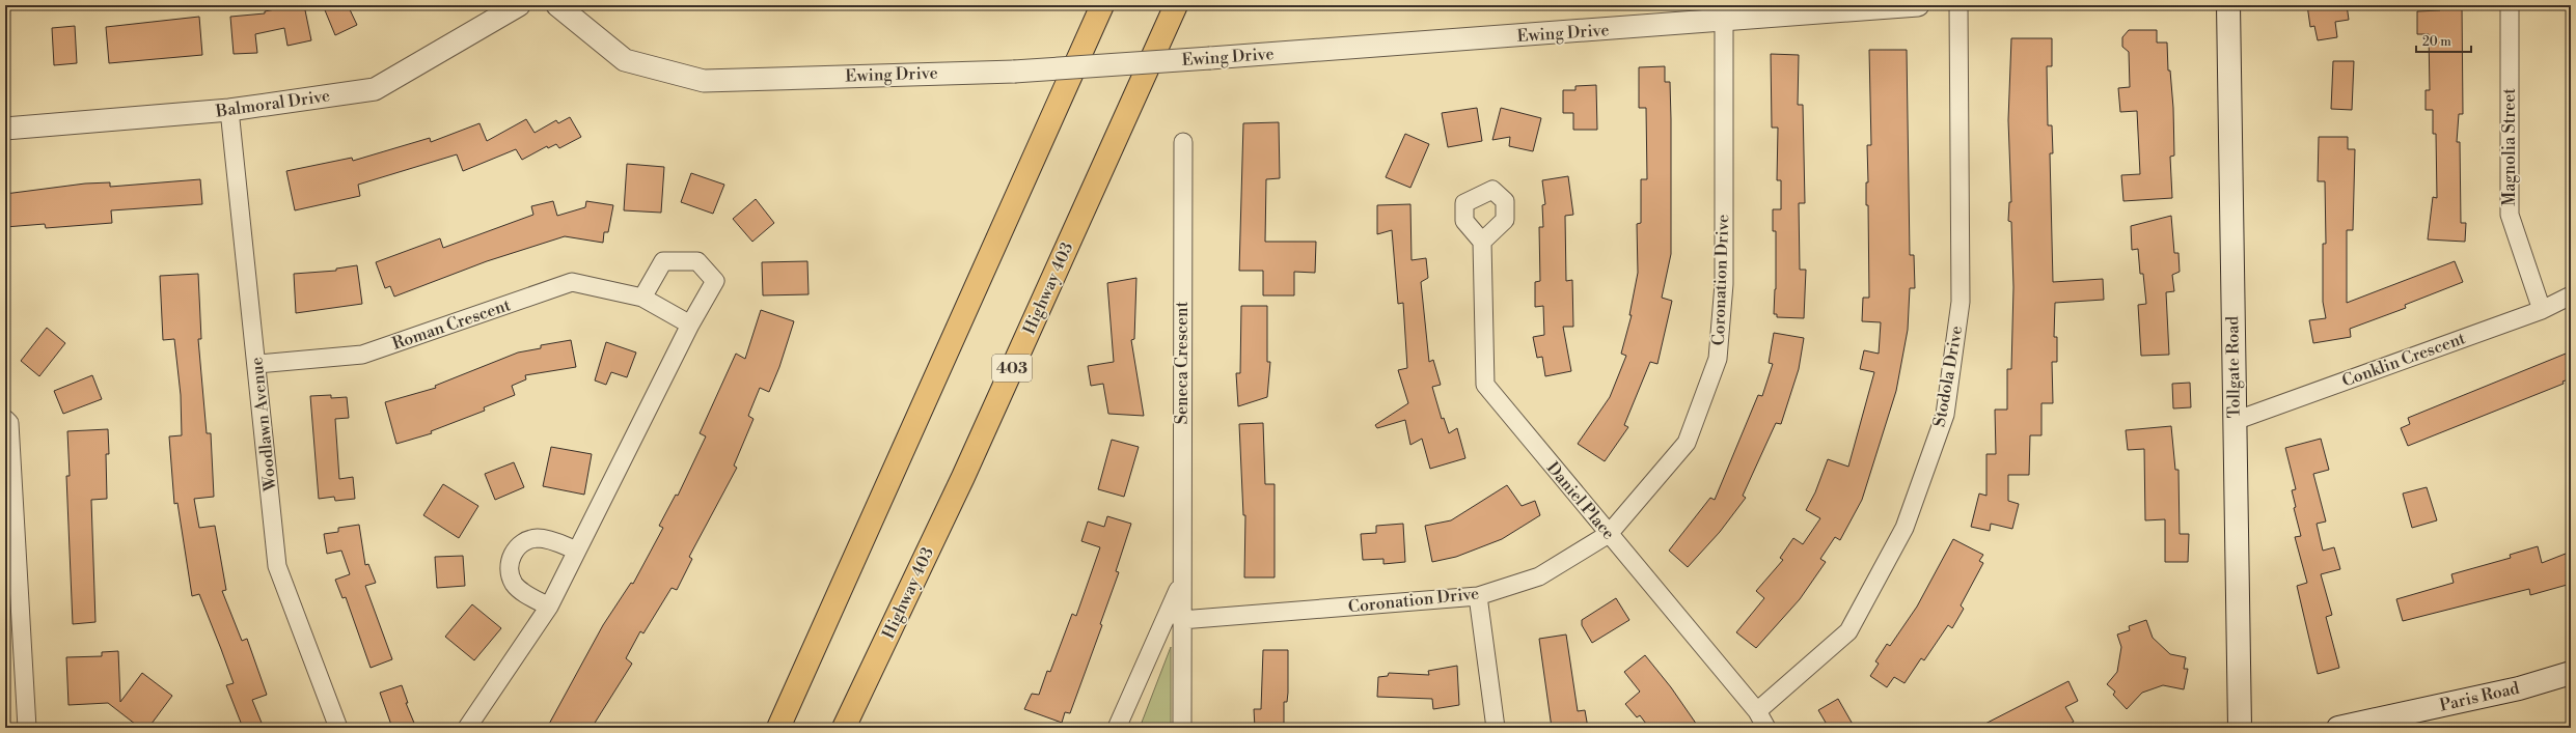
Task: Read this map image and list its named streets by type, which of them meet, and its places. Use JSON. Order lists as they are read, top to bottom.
{
  "streets": {
    "highway": ["Highway 403", "403"],
    "main road": ["Tollgate Road", "Paris Road"],
    "street": [
      "Ewing Drive",
      "Balmoral Drive",
      "Magnolia Street",
      "Coronation Drive",
      "Roman Crescent",
      "Conklin Crescent",
      "Seneca Crescent",
      "Stodola Drive",
      "Woodlawn Avenue",
      "Daniel Place"
    ]
  },
  "crossings": [
    ["Ewing Drive", "Coronation Drive"],
    ["Balmoral Drive", "Woodlawn Avenue"],
    ["Magnolia Street", "Conklin Crescent"],
    ["Coronation Drive", "Seneca Crescent"],
    ["Coronation Drive", "Daniel Place"],
    ["Roman Crescent", "Woodlawn Avenue"],
    ["Conklin Crescent", "Tollgate Road"],
    ["Stodola Drive", "Daniel Place"]
  ],
  "scale_bar": "20 m"
}
